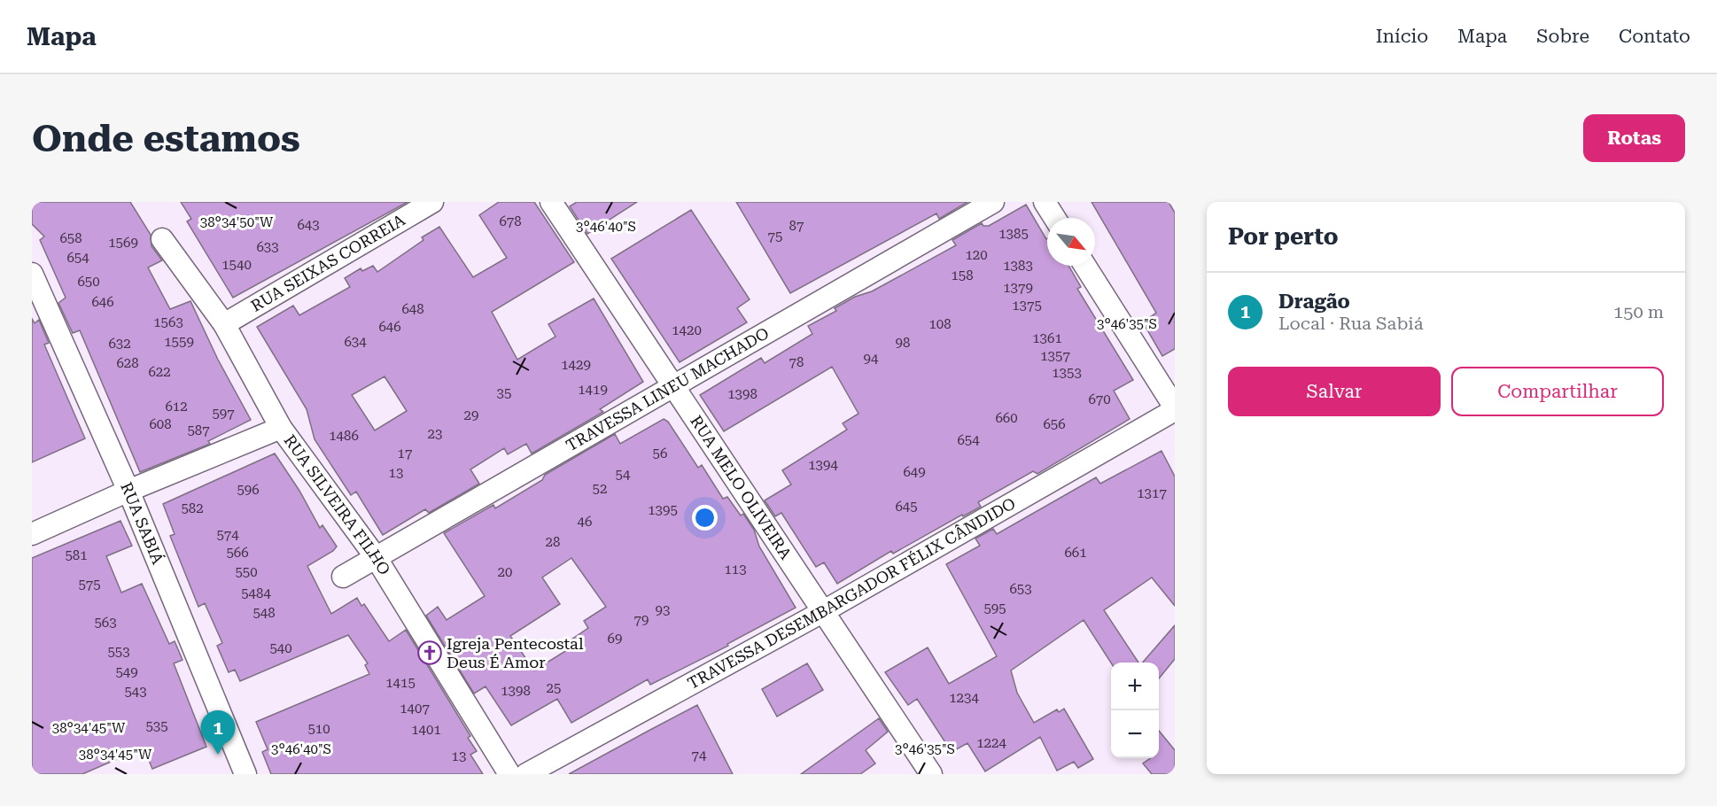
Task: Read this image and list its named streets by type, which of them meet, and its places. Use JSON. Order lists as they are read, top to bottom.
{
  "streets": {
    "street": [
      "RUA SEIXAS CORREIA",
      "TRAVESSA LINEU MACHADO",
      "RUA MELO OLIVEIRA",
      "RUA SILVEIRA FILHO",
      "RUA SABIÁ",
      "TRAVESSA DESEMBARGADOR FÉLIX CÂNDIDO"
    ]
  },
  "crossings": [
    ["RUA SEIXAS CORREIA", "RUA SILVEIRA FILHO"],
    ["TRAVESSA LINEU MACHADO", "RUA MELO OLIVEIRA"],
    ["TRAVESSA LINEU MACHADO", "RUA SILVEIRA FILHO"],
    ["RUA MELO OLIVEIRA", "TRAVESSA DESEMBARGADOR FÉLIX CÂNDIDO"]
  ],
  "places": {
    "church": ["Igreja Pentecostal Deus É Amor"]
  },
  "house_numbers": [
    "678",
    "643",
    "87",
    "1385",
    "75",
    "658",
    "1569",
    "633",
    "120",
    "654",
    "1540",
    "1383",
    "158",
    "650",
    "1379",
    "646",
    "1375",
    "648",
    "1563",
    "108",
    "646",
    "1420",
    "1361",
    "1559",
    "634",
    "98",
    "632",
    "1357",
    "94",
    "78",
    "628",
    "1429",
    "622",
    "1353",
    "1419",
    "35",
    "1398",
    "670",
    "612",
    "597",
    "29",
    "660",
    "608",
    "656",
    "587",
    "23",
    "1486",
    "654",
    "17",
    "56",
    "1394",
    "649",
    "13",
    "54",
    "52",
    "596",
    "1317",
    "645",
    "582",
    "1395",
    "46",
    "574",
    "28",
    "566",
    "661",
    "581",
    "113",
    "550",
    "20",
    "575",
    "653",
    "5484",
    "595",
    "93",
    "548",
    "79",
    "563",
    "69",
    "540",
    "553",
    "549",
    "1415",
    "25",
    "1398",
    "543",
    "1234",
    "1407",
    "535",
    "510",
    "1401",
    "1224",
    "74",
    "13"
  ],
  "north": "bottom right",
  "page": {
    "header": "Mapa",
    "nav": [
      "Início",
      "Mapa",
      "Sobre",
      "Contato"
    ],
    "buttons": [
      "Rotas",
      ["Salvar", "Compartilhar"]
    ],
    "title": "Onde estamos",
    "heading": "Por perto",
    "list": [
      {
        "mark": "1",
        "name": "Dragão",
        "note": "Local · Rua Sabiá",
        "value": "150 m"
      }
    ],
    "map_buttons": ["+", "−"],
    "pins": "1"
  },
  "coordinates": [
    "38°34'50\"W",
    "3°46'40\"S",
    "3°46'35\"S",
    "38°34'45\"W"
  ]
}
